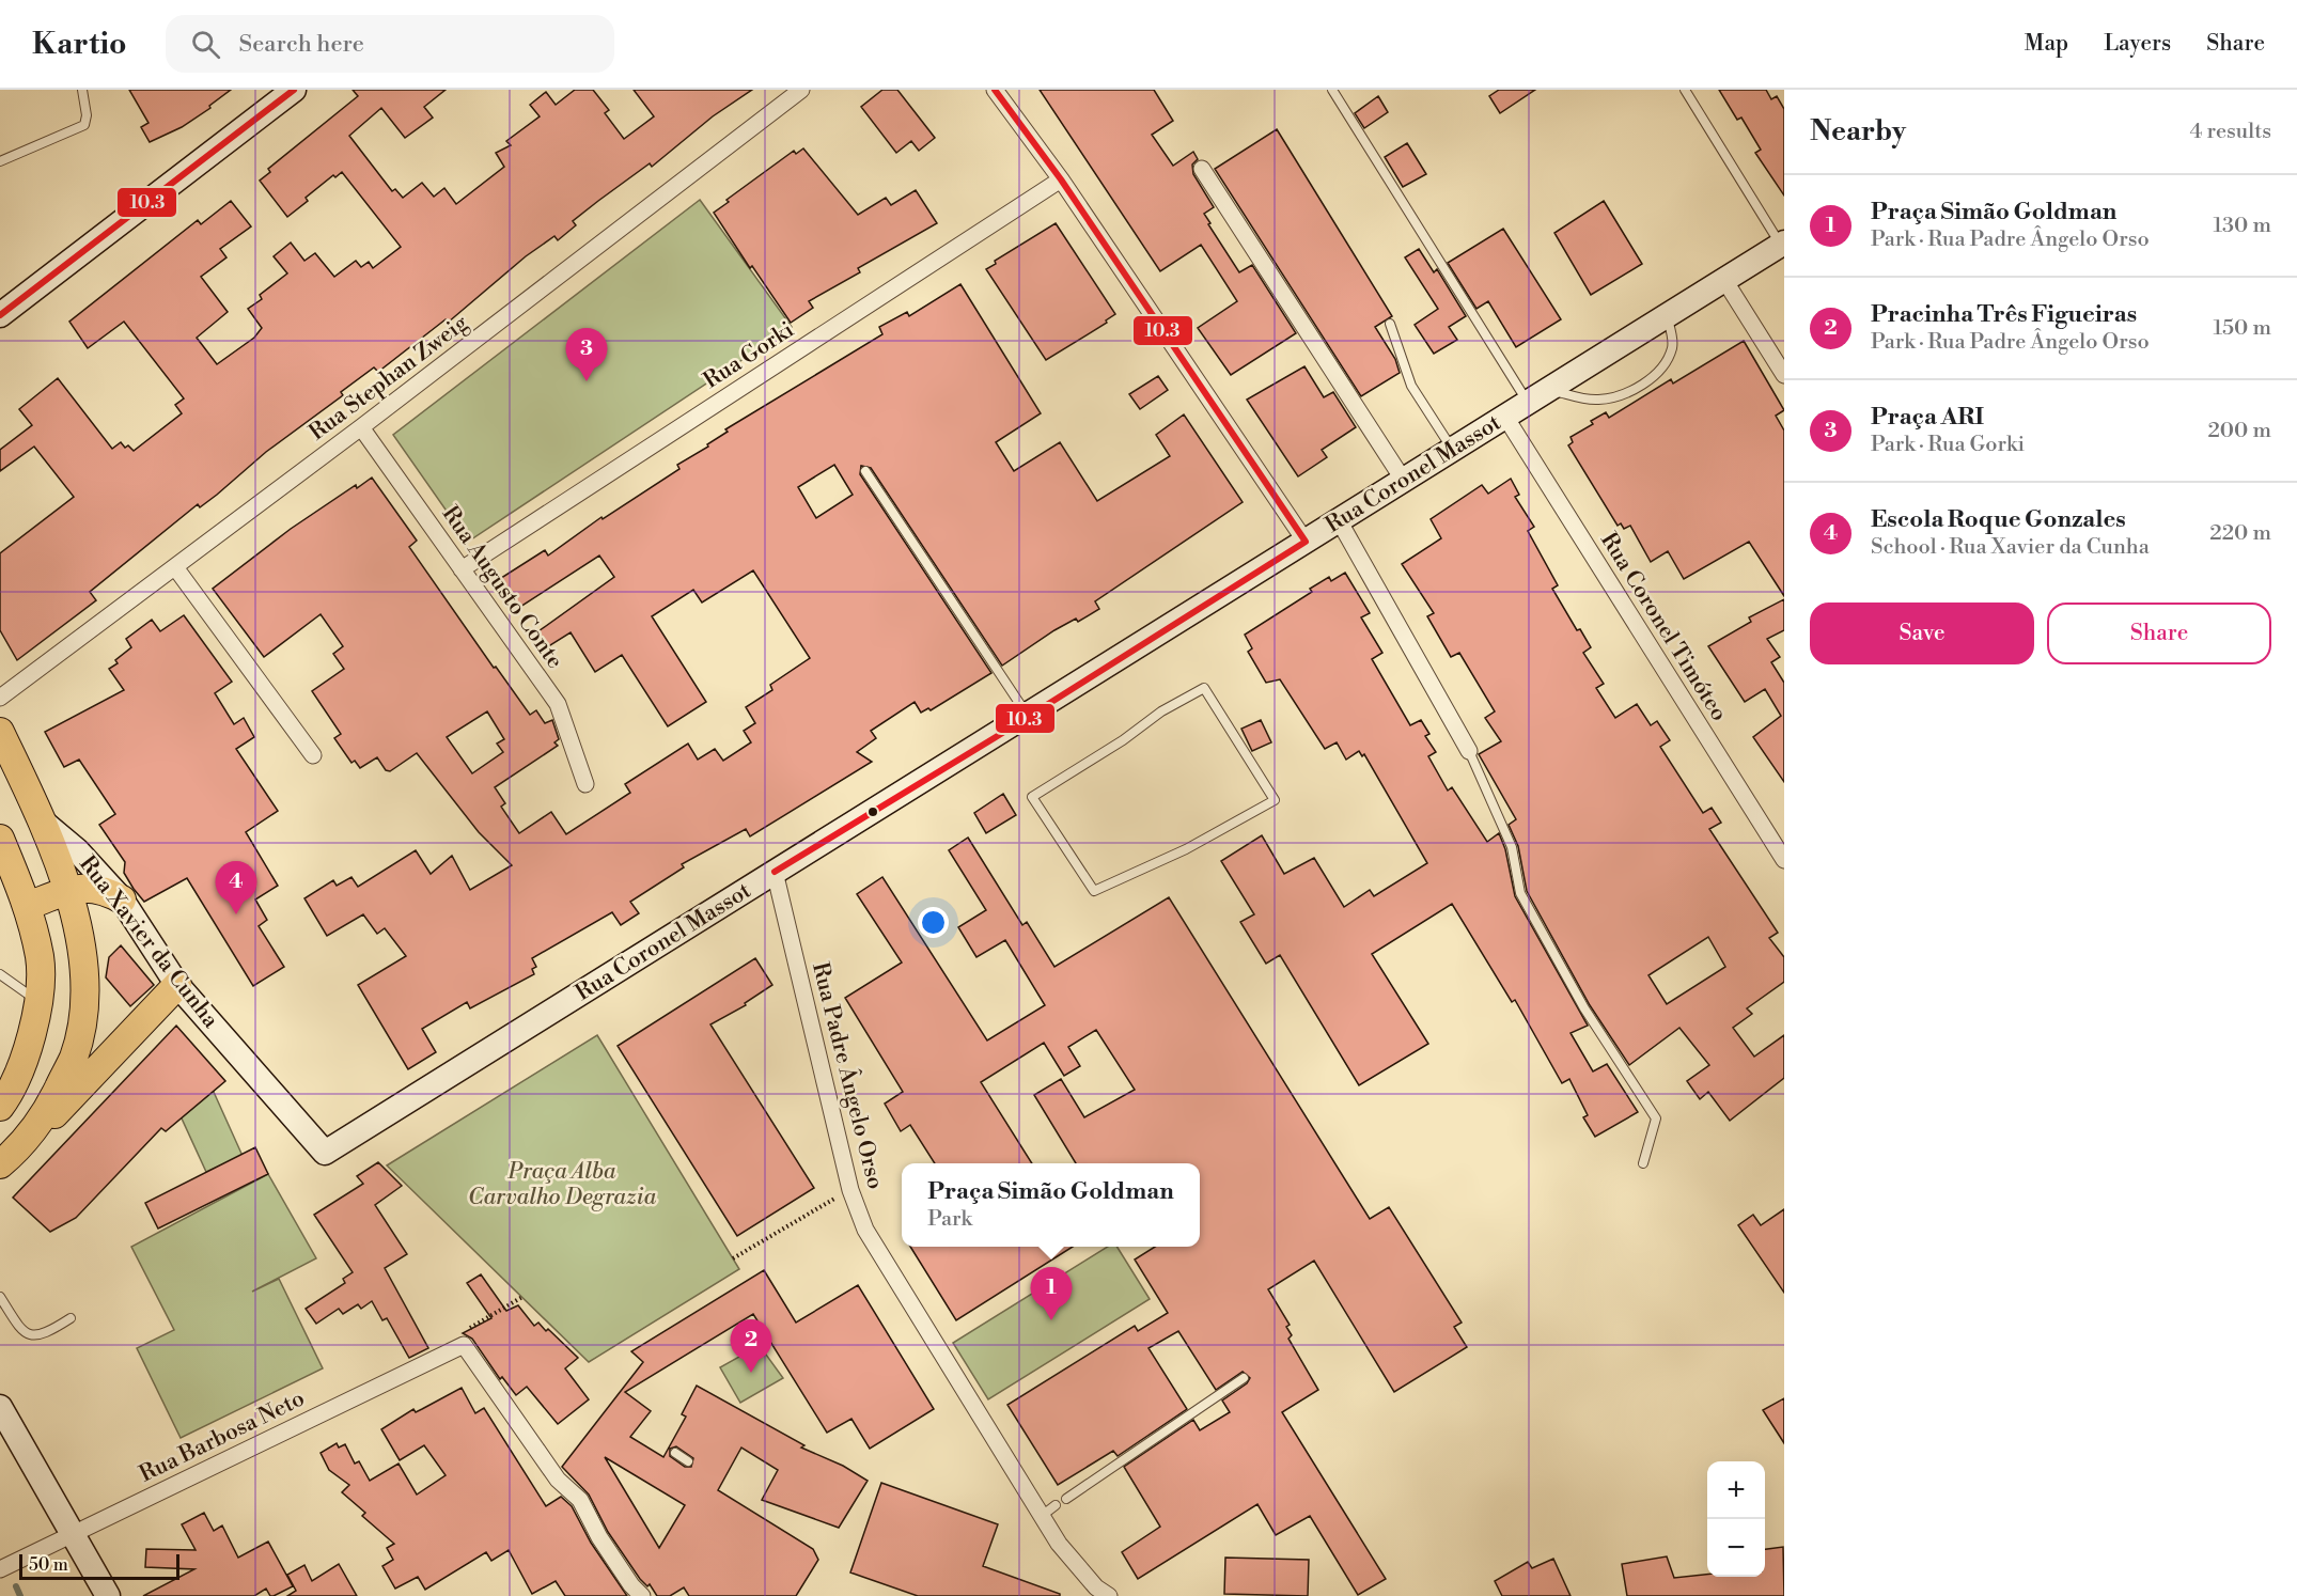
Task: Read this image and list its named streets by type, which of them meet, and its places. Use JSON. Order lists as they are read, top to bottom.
{
  "streets": {
    "street": [
      "Rua Gorki",
      "Rua Stephan Zweig",
      "Rua Coronel Massot",
      "Rua Augusto Conte",
      "Rua Coronel Timóteo",
      "Rua Xavier da Cunha",
      "Rua Padre Ângelo Orso",
      "Rua Barbosa Neto"
    ]
  },
  "crossings": [
    ["Rua Gorki", "Rua Augusto Conte"],
    ["Rua Stephan Zweig", "Rua Augusto Conte"],
    ["Rua Coronel Massot", "Rua Coronel Timóteo"],
    ["Rua Coronel Massot", "Rua Xavier da Cunha"],
    ["Rua Coronel Massot", "Rua Padre Ângelo Orso"]
  ],
  "parks": ["Praça Alba Carvalho Degrazia"],
  "lines": ["transit line 10.3"],
  "scale_bar": "50 m",
  "page": {
    "header": "Kartio",
    "search": "Search here",
    "nav": ["Map", "Layers", "Share"],
    "heading": ["Nearby", "4 results"],
    "list": [
      {
        "mark": "1",
        "name": "Praça Simão Goldman",
        "note": "Park · Rua Padre Ângelo Orso",
        "value": "130 m"
      },
      {
        "mark": "2",
        "name": "Pracinha Três Figueiras",
        "note": "Park · Rua Padre Ângelo Orso",
        "value": "150 m"
      },
      {
        "mark": "3",
        "name": "Praça ARI",
        "note": "Park · Rua Gorki",
        "value": "200 m"
      },
      {
        "mark": "4",
        "name": "Escola Roque Gonzales",
        "note": "School · Rua Xavier da Cunha",
        "value": "220 m"
      }
    ],
    "pins": [
      "3",
      "4",
      "1",
      "2"
    ],
    "buttons": ["Save", "Share"],
    "popup": ["Praça Simão Goldman", "Park"],
    "map_buttons": ["+", "−"],
    "scale": "50 m"
  }
}
